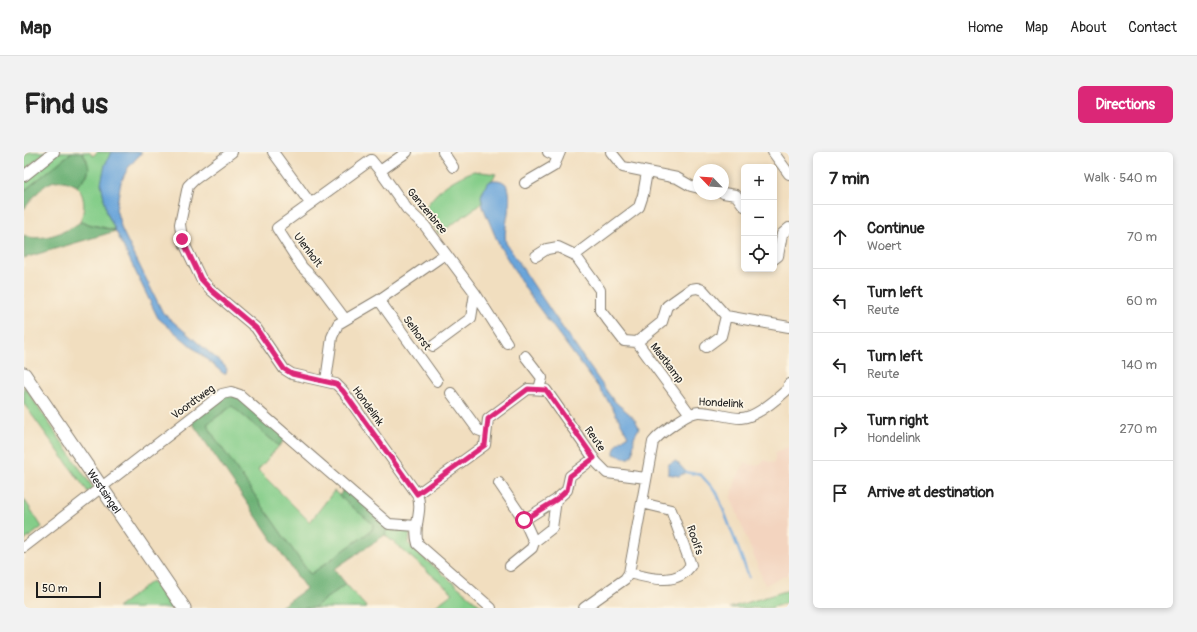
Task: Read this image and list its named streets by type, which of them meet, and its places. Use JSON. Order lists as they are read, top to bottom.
{
  "streets": {
    "main road": ["Westsingel"],
    "street": [
      "Ganzenbree",
      "Ulenholt",
      "Selhorst",
      "Maatkamp",
      "Voordtweg",
      "Hondelink",
      "Reute",
      "Roolfs"
    ]
  },
  "crossings": [
    ["Ganzenbree", "Ulenholt"],
    ["Maatkamp", "Hondelink"],
    ["Voordtweg", "Westsingel"],
    ["Hondelink", "Reute"],
    ["Hondelink", "Roolfs"]
  ],
  "scale_bar": "50 m",
  "north": "top left",
  "page": {
    "header": "Map",
    "nav": [
      "Home",
      "Map",
      "About",
      "Contact"
    ],
    "buttons": "Directions",
    "title": "Find us",
    "heading": ["7 min", "Walk · 540 m"],
    "map_buttons": ["+", "−"],
    "list": [
      ["Continue", "Woert", "70 m"],
      ["Turn left", "Reute", "60 m"],
      ["Turn left", "Reute", "140 m"],
      ["Turn right", "Hondelink", "270 m"],
      "Arrive at destination"
    ],
    "scale": "50 m"
  }
}
